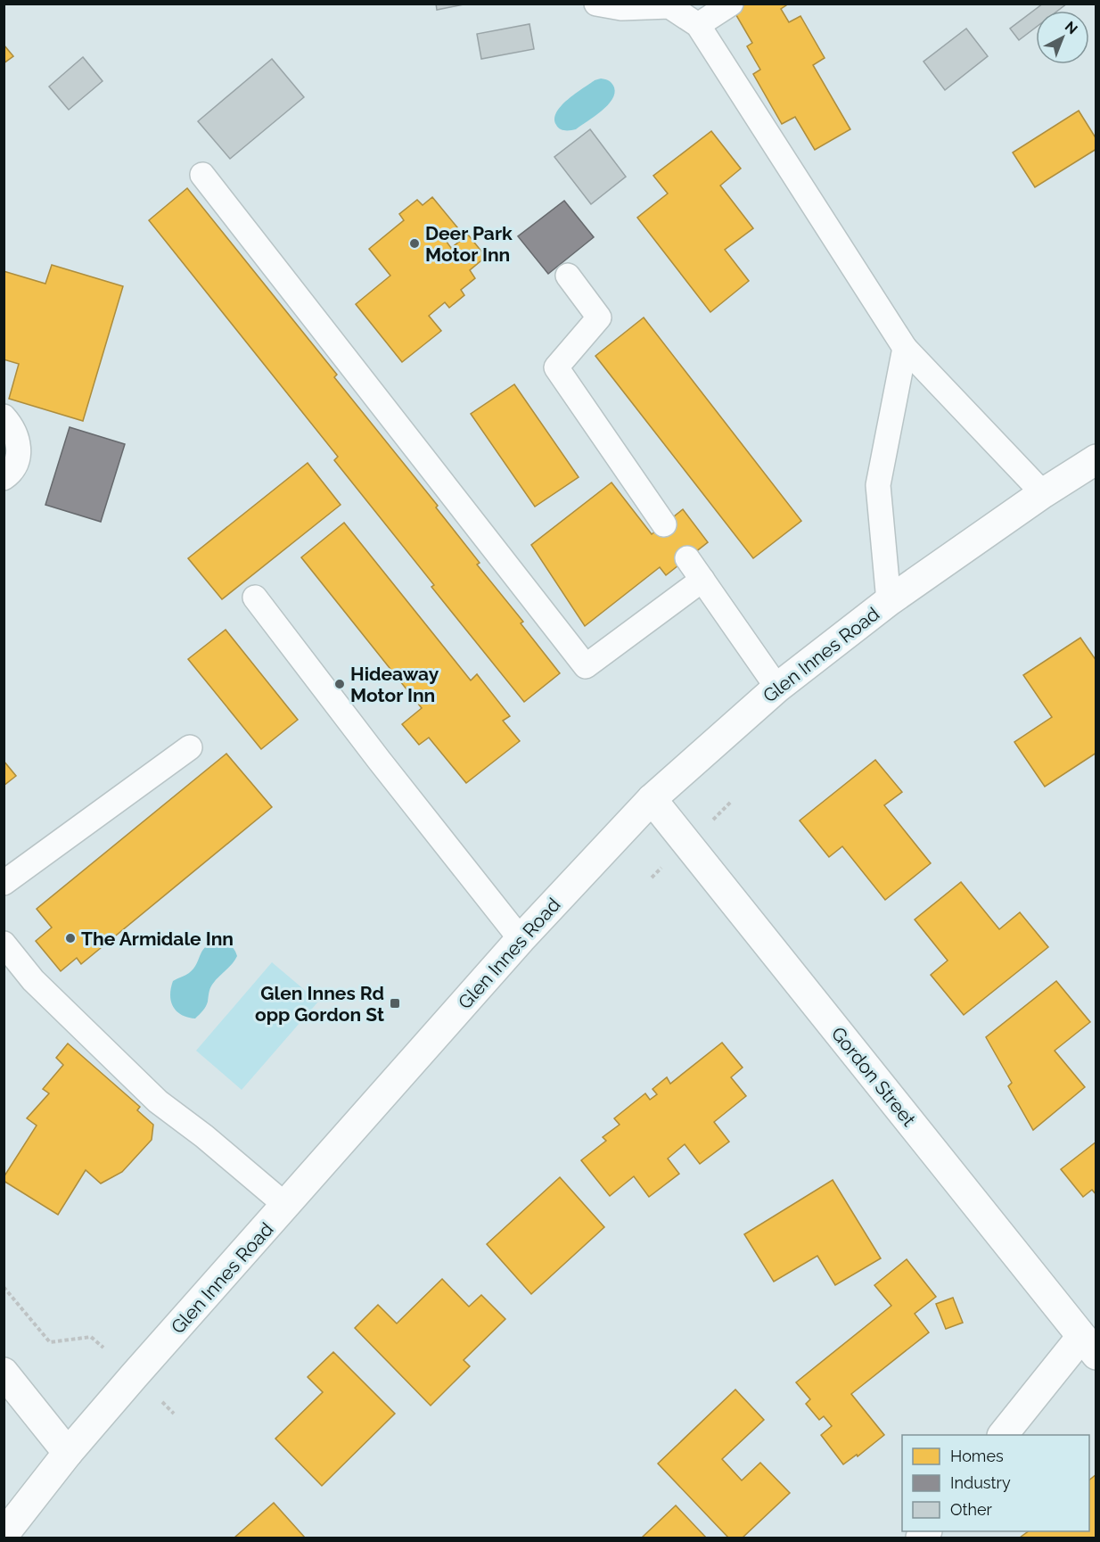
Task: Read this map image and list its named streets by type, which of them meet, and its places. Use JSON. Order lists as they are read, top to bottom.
{
  "streets": {
    "main road": ["Glen Innes Road", "Gordon Street"]
  },
  "crossings": [
    ["Glen Innes Road", "Gordon Street"]
  ],
  "places": {
    "other": ["Deer Park Motor Inn", "Hideaway Motor Inn", "The Armidale Inn"],
    "transit": ["Glen Innes Rd opp Gordon St"]
  },
  "legend": ["Homes", "Industry", "Other"],
  "north": "top right"
}
